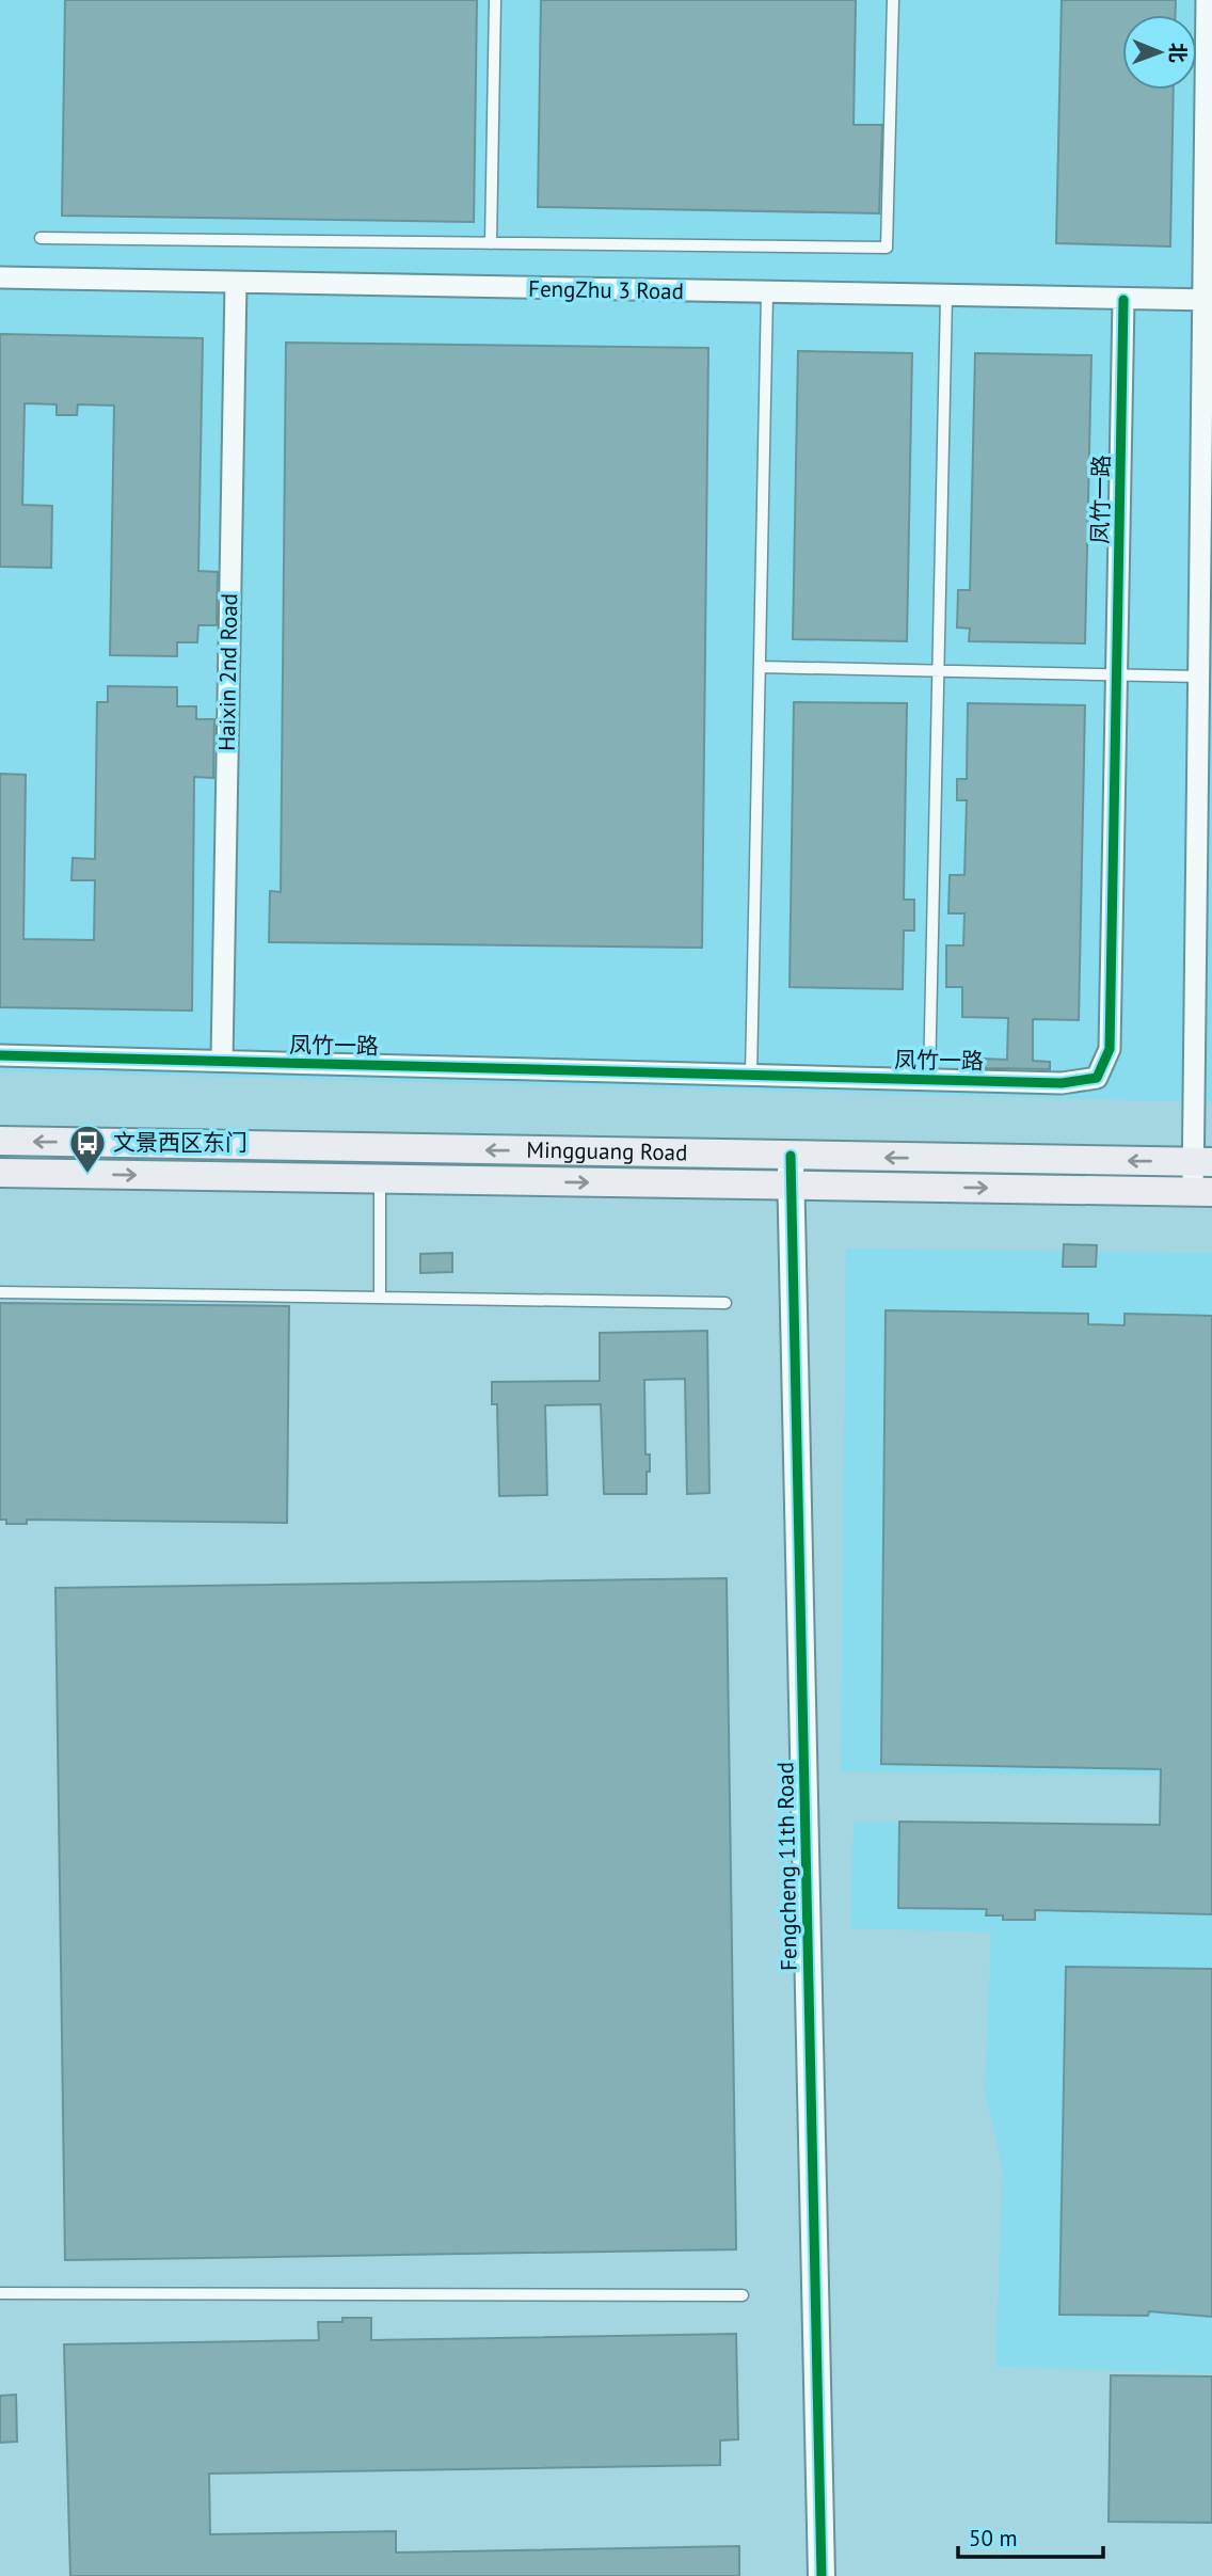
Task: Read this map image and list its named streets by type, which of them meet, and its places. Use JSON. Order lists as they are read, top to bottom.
{
  "streets": {
    "main road": ["Mingguang Road"],
    "street": [
      "FengZhu 3 Road",
      "凤竹一路",
      "Haixin 2nd Road",
      "Fengcheng 11th Road"
    ]
  },
  "crossings": [
    ["FengZhu 3 Road", "凤竹一路"],
    ["FengZhu 3 Road", "Haixin 2nd Road"],
    ["凤竹一路", "Haixin 2nd Road"],
    ["Mingguang Road", "Fengcheng 11th Road"]
  ],
  "places": {
    "bus stop": ["文景西区东门"]
  },
  "scale_bar": "50 m",
  "north": "right"
}
